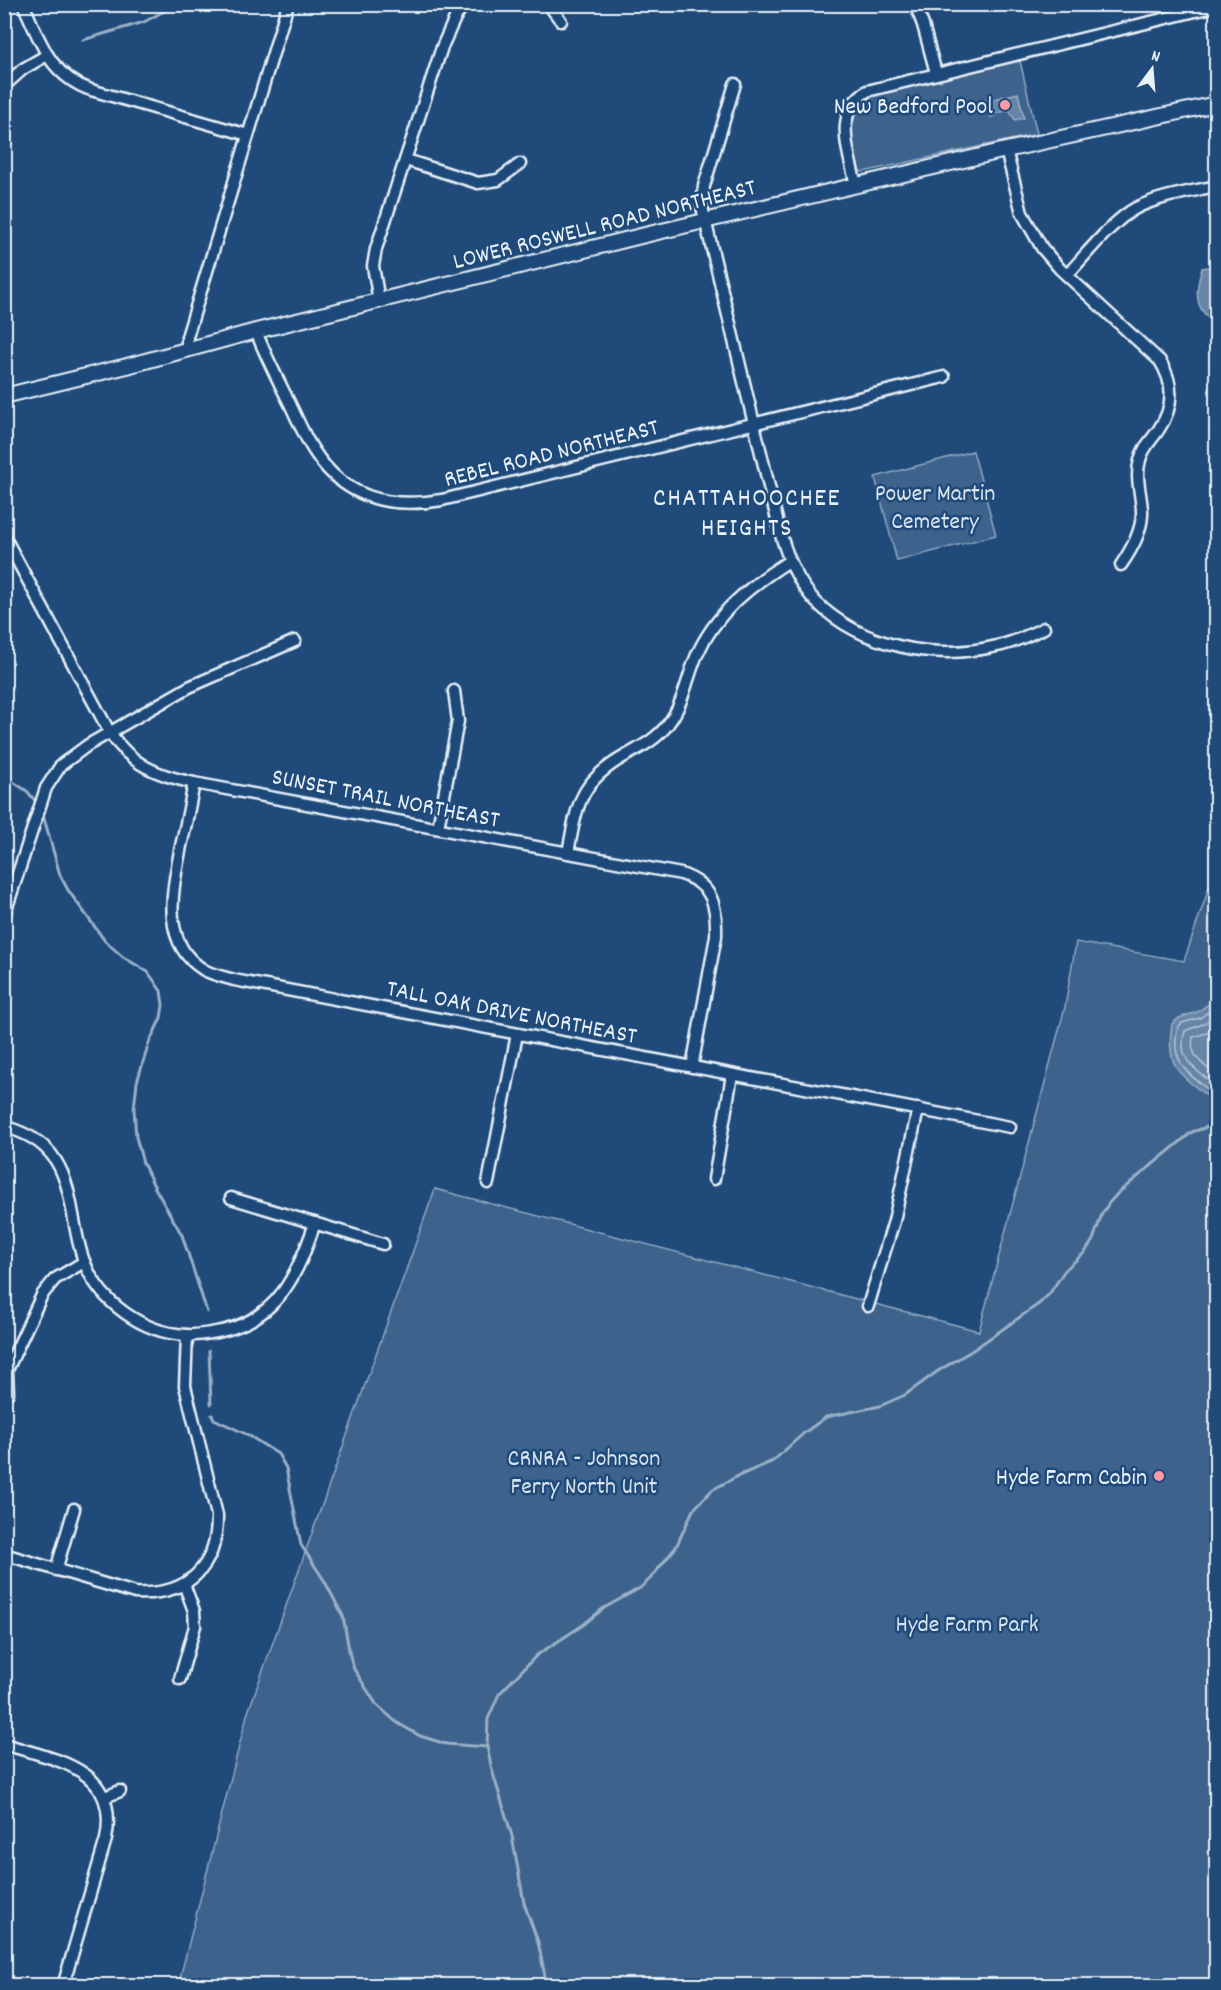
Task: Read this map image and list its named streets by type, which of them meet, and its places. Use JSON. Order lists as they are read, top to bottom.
{
  "streets": {
    "street": [
      "LOWER ROSWELL ROAD NORTHEAST",
      "REBEL ROAD NORTHEAST",
      "SUNSET TRAIL NORTHEAST",
      "TALL OAK DRIVE NORTHEAST"
    ]
  },
  "crossings": [
    ["LOWER ROSWELL ROAD NORTHEAST", "REBEL ROAD NORTHEAST"],
    ["SUNSET TRAIL NORTHEAST", "TALL OAK DRIVE NORTHEAST"]
  ],
  "districts": ["CHATTAHOOCHEE HEIGHTS"],
  "parks": ["Power Martin Cemetery", "CRNRA - Johnson Ferry North Unit", "Hyde Farm Park"],
  "places": ["New Bedford Pool", "Hyde Farm Cabin"],
  "north": "top"
}
